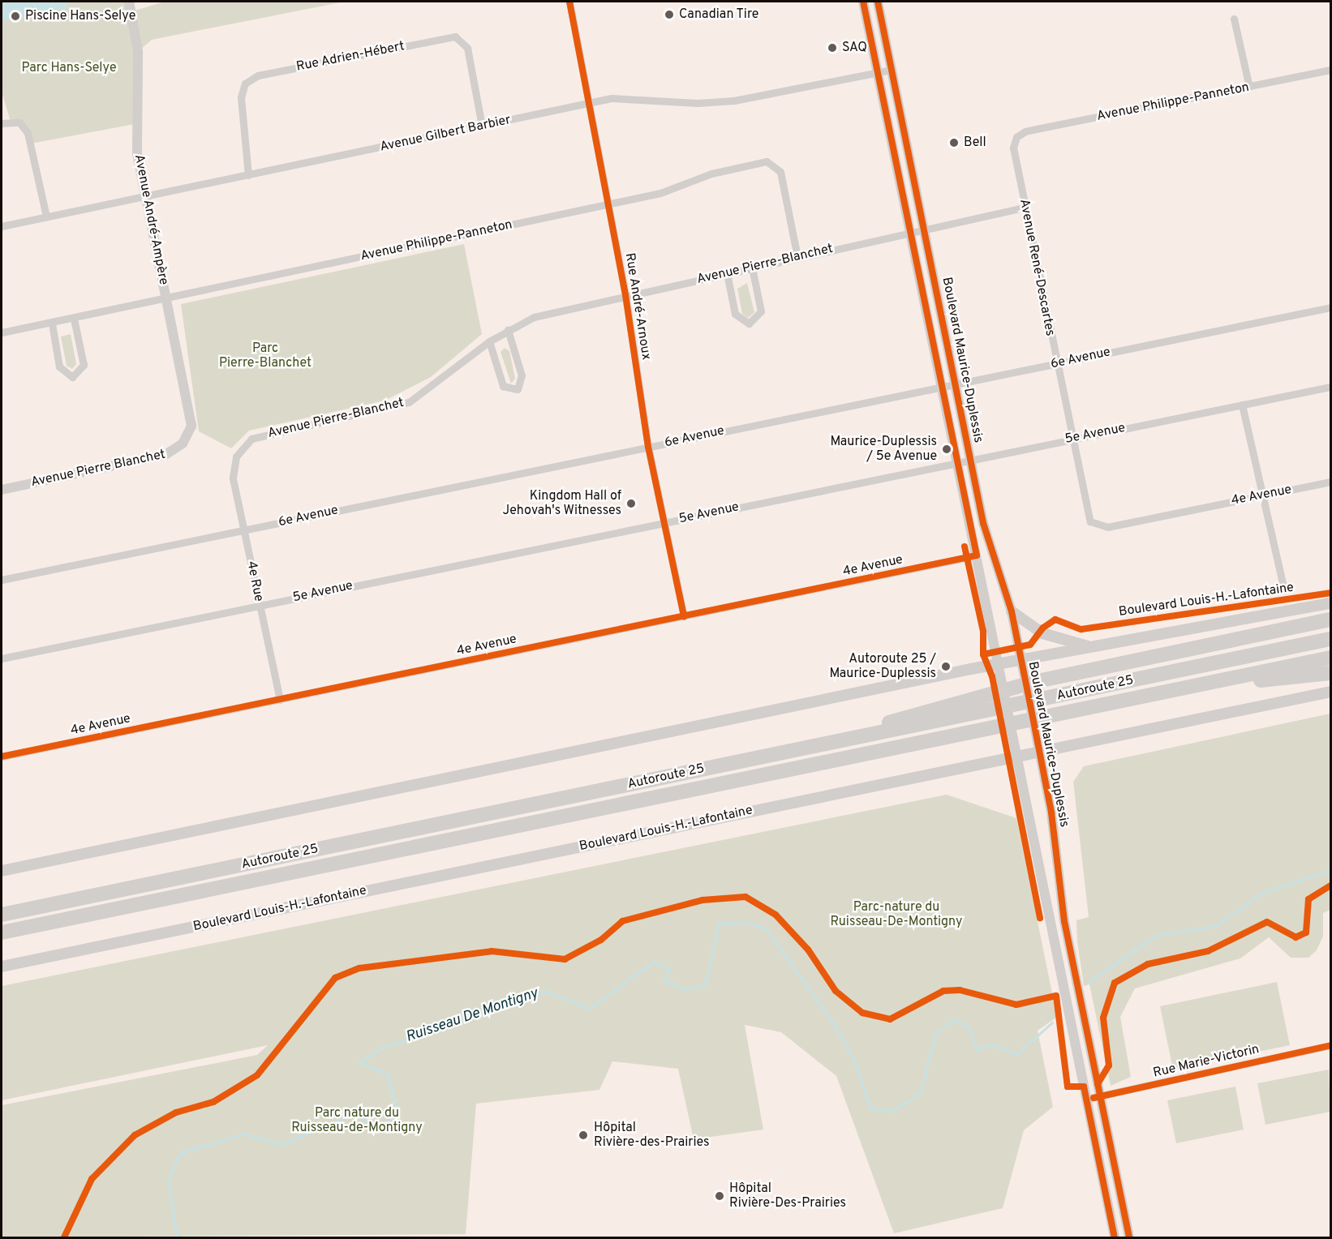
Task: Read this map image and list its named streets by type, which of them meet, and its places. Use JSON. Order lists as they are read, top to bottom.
{
  "streets": {
    "highway": ["Autoroute 25"],
    "main road": ["Boulevard Louis-H.-Lafontaine"],
    "street": [
      "Rue Adrien-Hébert",
      "Avenue Philippe-Panneton",
      "Avenue Gilbert Barbier",
      "Avenue André-Ampère",
      "Avenue Pierre-Blanchet",
      "Avenue René-Descartes",
      "Rue André-Arnoux",
      "6e Avenue",
      "Boulevard Maurice-Duplessis",
      "5e Avenue",
      "Avenue Pierre Blanchet",
      "4e Avenue",
      "4e Rue",
      "Rue Marie-Victorin"
    ]
  },
  "crossings": [
    ["Rue Adrien-Hébert", "Avenue Gilbert Barbier"],
    ["Avenue Philippe-Panneton", "Avenue André-Ampère"],
    ["Avenue Philippe-Panneton", "Avenue Pierre-Blanchet"],
    ["Avenue Philippe-Panneton", "Avenue René-Descartes"],
    ["Avenue Philippe-Panneton", "Rue André-Arnoux"],
    ["Avenue Gilbert Barbier", "Avenue André-Ampère"],
    ["Avenue Gilbert Barbier", "Rue André-Arnoux"],
    ["Avenue Gilbert Barbier", "Boulevard Maurice-Duplessis"],
    ["Avenue André-Ampère", "Avenue Pierre Blanchet"],
    ["Avenue Pierre-Blanchet", "Avenue René-Descartes"],
    ["Avenue Pierre-Blanchet", "Rue André-Arnoux"],
    ["Avenue Pierre-Blanchet", "Boulevard Maurice-Duplessis"],
    ["Avenue Pierre-Blanchet", "4e Rue"],
    ["Avenue René-Descartes", "6e Avenue"],
    ["Avenue René-Descartes", "5e Avenue"],
    ["Avenue René-Descartes", "4e Avenue"],
    ["Rue André-Arnoux", "6e Avenue"],
    ["Rue André-Arnoux", "5e Avenue"],
    ["Rue André-Arnoux", "4e Avenue"],
    ["6e Avenue", "Boulevard Maurice-Duplessis"],
    ["6e Avenue", "4e Rue"],
    ["Boulevard Maurice-Duplessis", "5e Avenue"],
    ["Boulevard Maurice-Duplessis", "4e Avenue"],
    ["Boulevard Maurice-Duplessis", "Boulevard Louis-H.-Lafontaine"],
    ["Boulevard Maurice-Duplessis", "Rue Marie-Victorin"],
    ["5e Avenue", "4e Rue"],
    ["4e Avenue", "4e Rue"]
  ],
  "water": ["Ruisseau De Montigny"],
  "parks": [
    "Parc Hans-Selye",
    "Parc Pierre-Blanchet",
    "Parc-nature du Ruisseau-De-Montigny",
    "Parc nature du Ruisseau-de-Montigny"
  ],
  "places": [
    "Canadian Tire",
    "Piscine Hans-Selye",
    "SAQ",
    "Bell",
    "Maurice-Duplessis / 5e Avenue",
    "Kingdom Hall of Jehovah's Witnesses",
    "Autoroute 25 / Maurice-Duplessis",
    "Hôpital Rivière-des-Prairies",
    "Hôpital Rivière-Des-Prairies"
  ]
}
